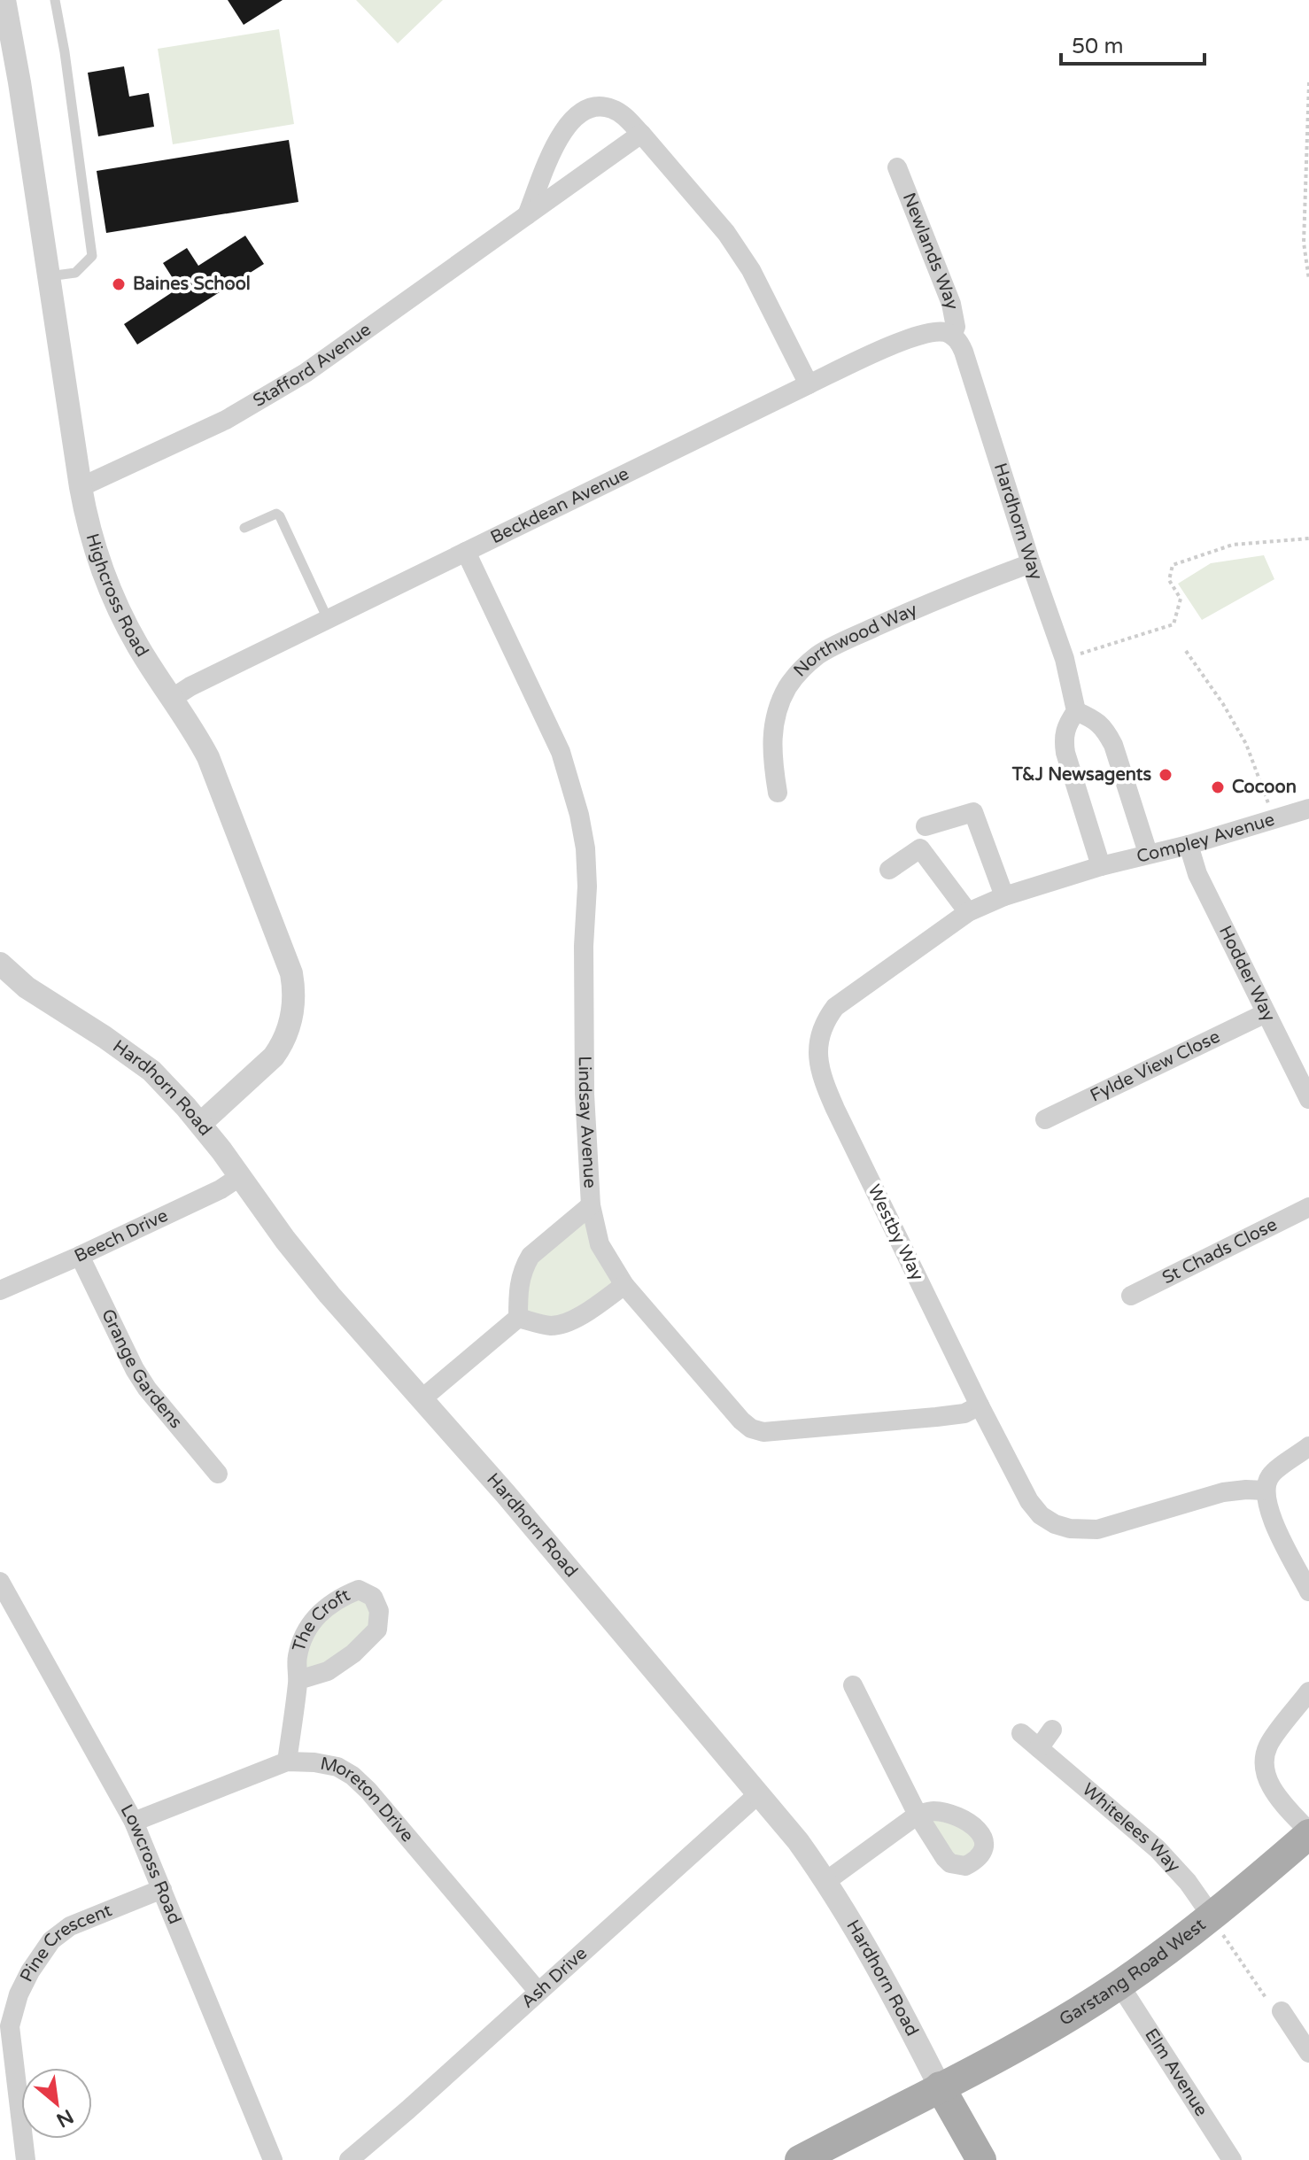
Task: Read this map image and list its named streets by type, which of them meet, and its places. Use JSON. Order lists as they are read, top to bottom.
{
  "streets": {
    "main road": ["Hardhorn Road", "Garstang Road West"],
    "street": [
      "Newlands Way",
      "Stafford Avenue",
      "Beckdean Avenue",
      "Hardhorn Way",
      "Highcross Road",
      "Northwood Way",
      "Compley Avenue",
      "Hodder Way",
      "Fylde View Close",
      "Lindsay Avenue",
      "Westby Way",
      "Beech Drive",
      "St Chads Close",
      "Grange Gardens",
      "The Croft",
      "Moreton Drive",
      "Whitelees Way",
      "Lowcross Road",
      "Pine Crescent",
      "Ash Drive",
      "Elm Avenue"
    ]
  },
  "crossings": [
    ["Newlands Way", "Beckdean Avenue"],
    ["Newlands Way", "Hardhorn Way"],
    ["Stafford Avenue", "Highcross Road"],
    ["Beckdean Avenue", "Hardhorn Way"],
    ["Beckdean Avenue", "Highcross Road"],
    ["Beckdean Avenue", "Lindsay Avenue"],
    ["Hardhorn Way", "Northwood Way"],
    ["Highcross Road", "Hardhorn Road"],
    ["Compley Avenue", "Hodder Way"],
    ["Compley Avenue", "Westby Way"],
    ["Hodder Way", "Fylde View Close"],
    ["Hardhorn Road", "Beech Drive"],
    ["Hardhorn Road", "Garstang Road West"],
    ["Hardhorn Road", "Ash Drive"],
    ["Lindsay Avenue", "Westby Way"],
    ["Beech Drive", "Grange Gardens"],
    ["The Croft", "Moreton Drive"],
    ["Moreton Drive", "Lowcross Road"],
    ["Moreton Drive", "Ash Drive"],
    ["Whitelees Way", "Garstang Road West"],
    ["Lowcross Road", "Pine Crescent"],
    ["Garstang Road West", "Elm Avenue"]
  ],
  "places": ["Baines School", "T&J Newsagents", "Cocoon"],
  "scale_bar": "50 m",
  "north": "bottom right"
}
